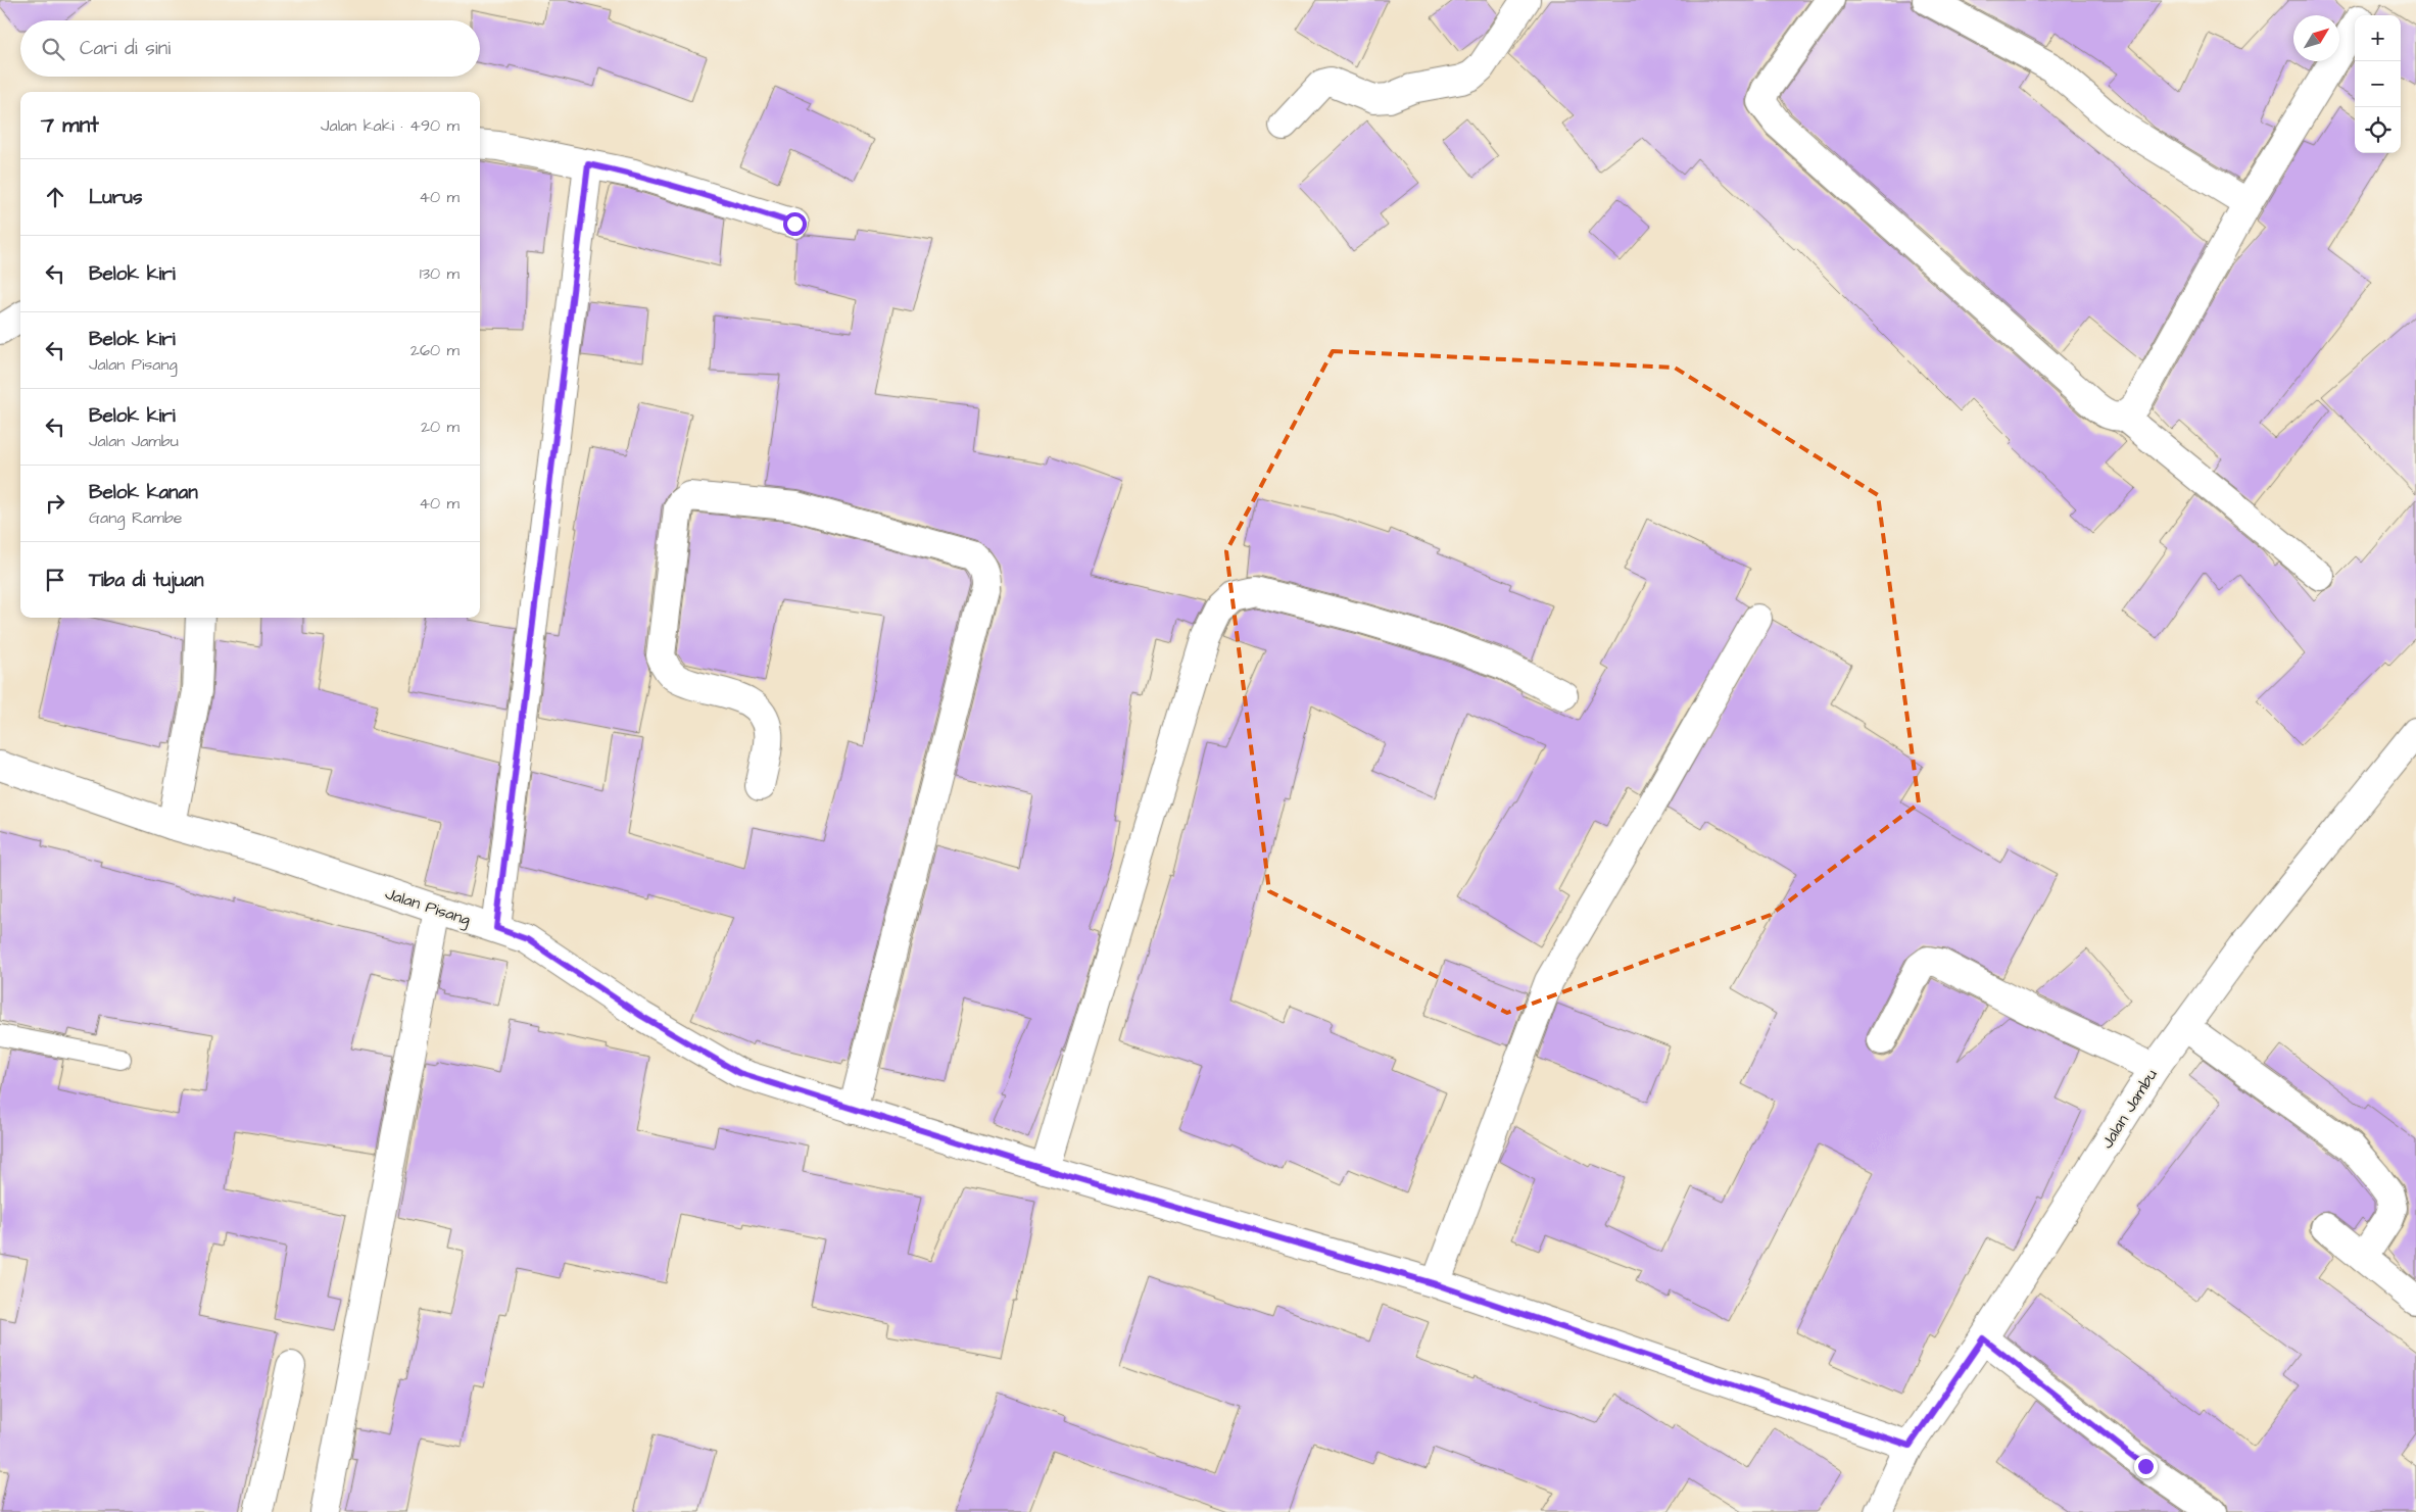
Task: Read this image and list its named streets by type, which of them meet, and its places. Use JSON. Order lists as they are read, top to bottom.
{
  "streets": {
    "street": ["Jalan Pisang", "Jalan Jambu"]
  },
  "crossings": [
    ["Jalan Pisang", "Jalan Jambu"]
  ],
  "north": "top right",
  "page": {
    "map_buttons": ["+", "−"],
    "search": "Cari di sini",
    "heading": ["7 mnt", "Jalan kaki · 490 m"],
    "list": [
      ["Lurus", "40 m"],
      ["Belok kiri", "130 m"],
      ["Belok kiri", "Jalan Pisang", "260 m"],
      ["Belok kiri", "Jalan Jambu", "20 m"],
      ["Belok kanan", "Gang Rambe", "40 m"],
      "Tiba di tujuan"
    ]
  }
}
